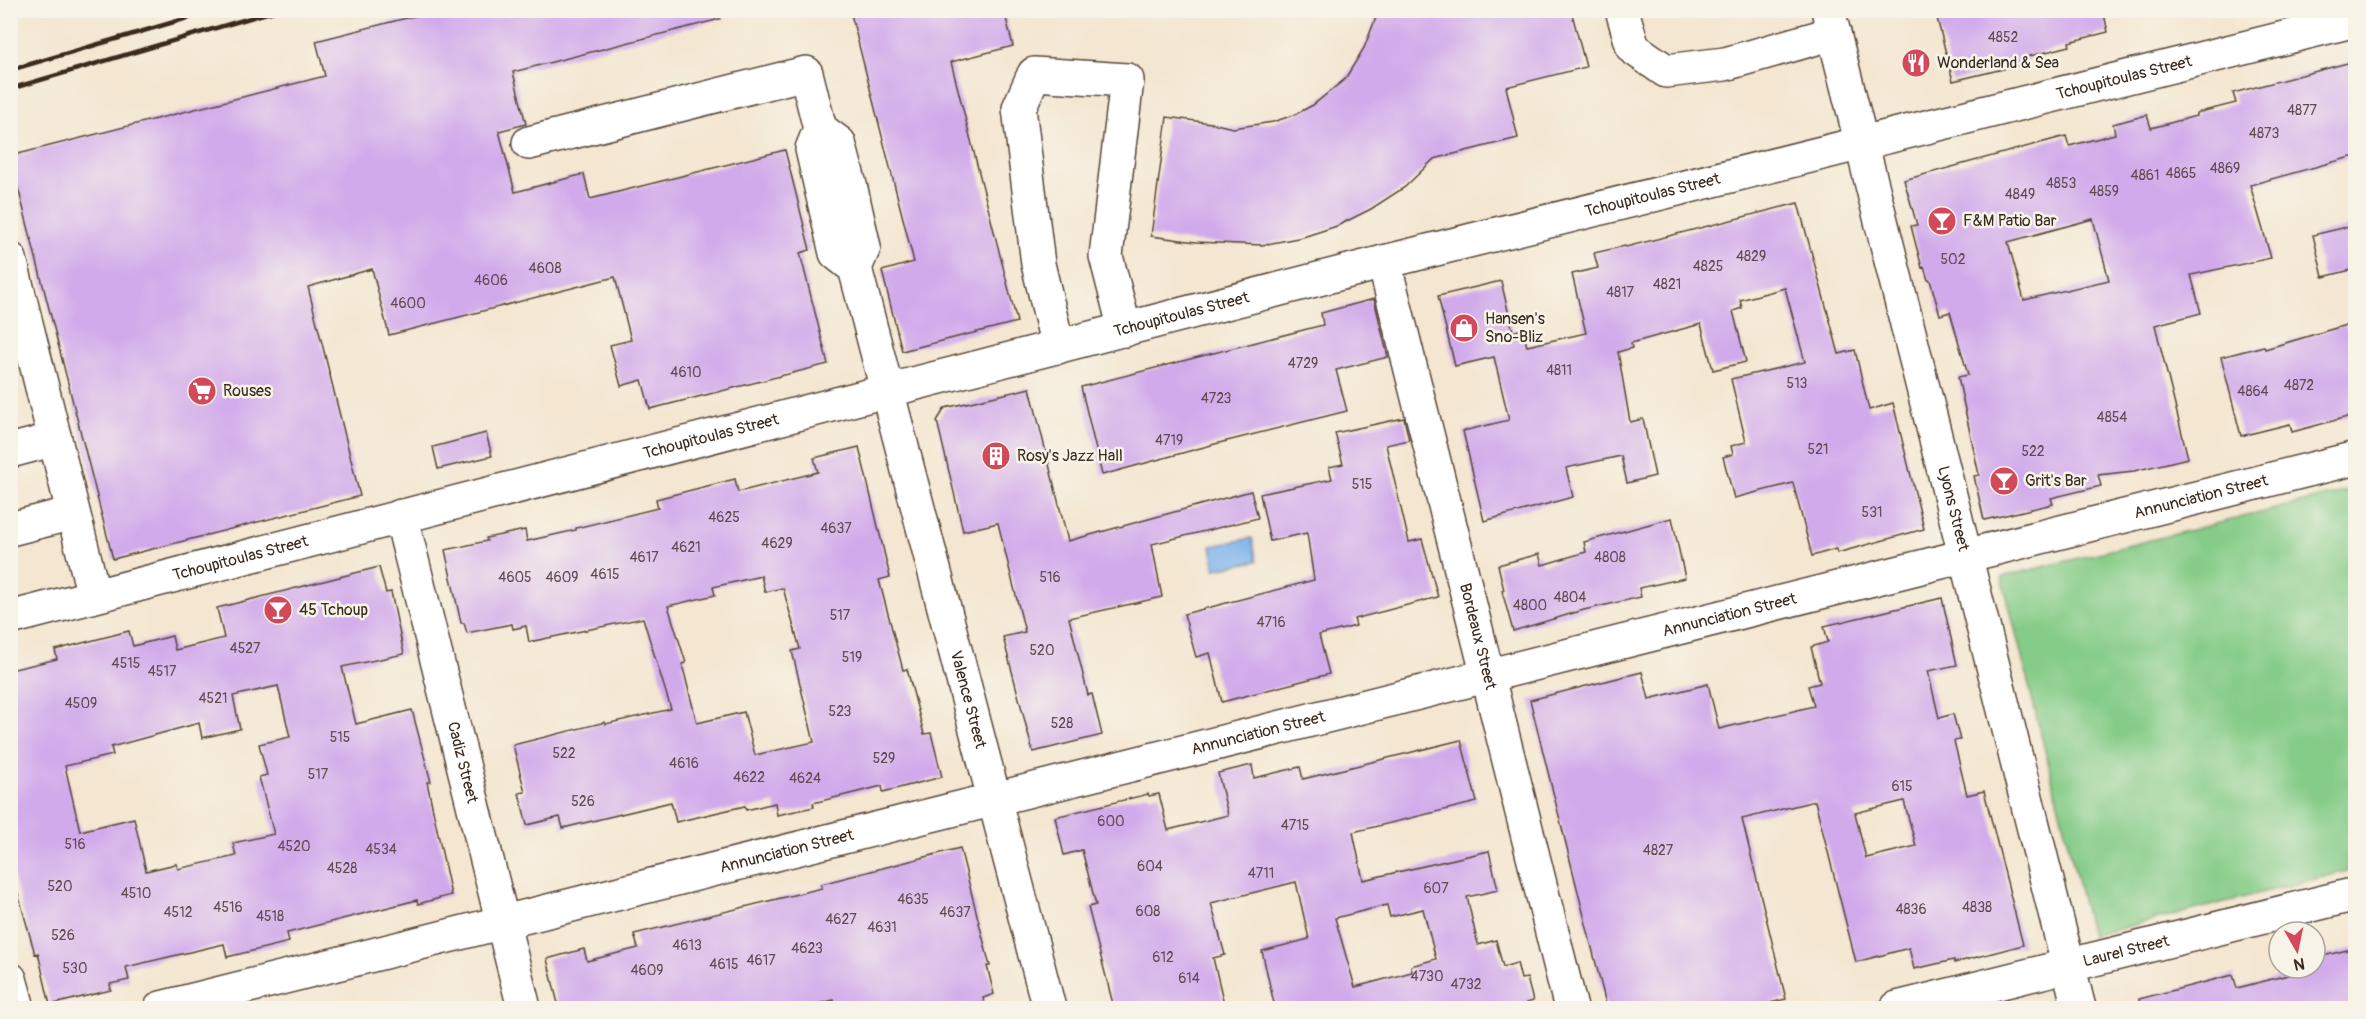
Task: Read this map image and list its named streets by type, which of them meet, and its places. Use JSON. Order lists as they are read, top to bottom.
{
  "streets": {
    "street": [
      "Tchoupitoulas Street",
      "Annunciation Street",
      "Lyons Street",
      "Bordeaux Street",
      "Valence Street",
      "Cadiz Street",
      "Laurel Street"
    ]
  },
  "crossings": [
    ["Tchoupitoulas Street", "Lyons Street"],
    ["Tchoupitoulas Street", "Bordeaux Street"],
    ["Tchoupitoulas Street", "Valence Street"],
    ["Tchoupitoulas Street", "Cadiz Street"],
    ["Annunciation Street", "Lyons Street"],
    ["Annunciation Street", "Bordeaux Street"],
    ["Annunciation Street", "Valence Street"],
    ["Annunciation Street", "Cadiz Street"],
    ["Lyons Street", "Laurel Street"]
  ],
  "places": {
    "restaurant": ["Wonderland & Sea"],
    "bar": ["F&M Patio Bar", "Grit's Bar", "45 Tchoup"],
    "shop": ["Hansen's Sno-Bliz"],
    "supermarket": ["Rouses"],
    "building": ["Rosy's Jazz Hall"]
  },
  "house_numbers": [
    "4852",
    "4877",
    "4873",
    "4869",
    "4865",
    "4861",
    "4853",
    "4859",
    "4849",
    "4829",
    "502",
    "4825",
    "4608",
    "4606",
    "4821",
    "4817",
    "4600",
    "4729",
    "4811",
    "4610",
    "513",
    "4872",
    "4864",
    "4723",
    "4854",
    "4719",
    "521",
    "522",
    "515",
    "531",
    "4625",
    "4637",
    "4629",
    "4621",
    "4617",
    "4808",
    "4615",
    "4605",
    "4609",
    "516",
    "4804",
    "4800",
    "517",
    "4716",
    "4527",
    "520",
    "519",
    "4515",
    "4517",
    "4521",
    "4509",
    "523",
    "528",
    "515",
    "522",
    "529",
    "4616",
    "517",
    "4622",
    "4624",
    "615",
    "526",
    "600",
    "4715",
    "516",
    "4520",
    "4534",
    "4827",
    "604",
    "4528",
    "4711",
    "520",
    "607",
    "4510",
    "4635",
    "4516",
    "4838",
    "4836",
    "608",
    "4512",
    "4637",
    "4518",
    "4627",
    "4631",
    "526",
    "4613",
    "4623",
    "612",
    "4617",
    "4615",
    "530",
    "4609",
    "4730",
    "614",
    "4732"
  ],
  "north": "bottom"
}
